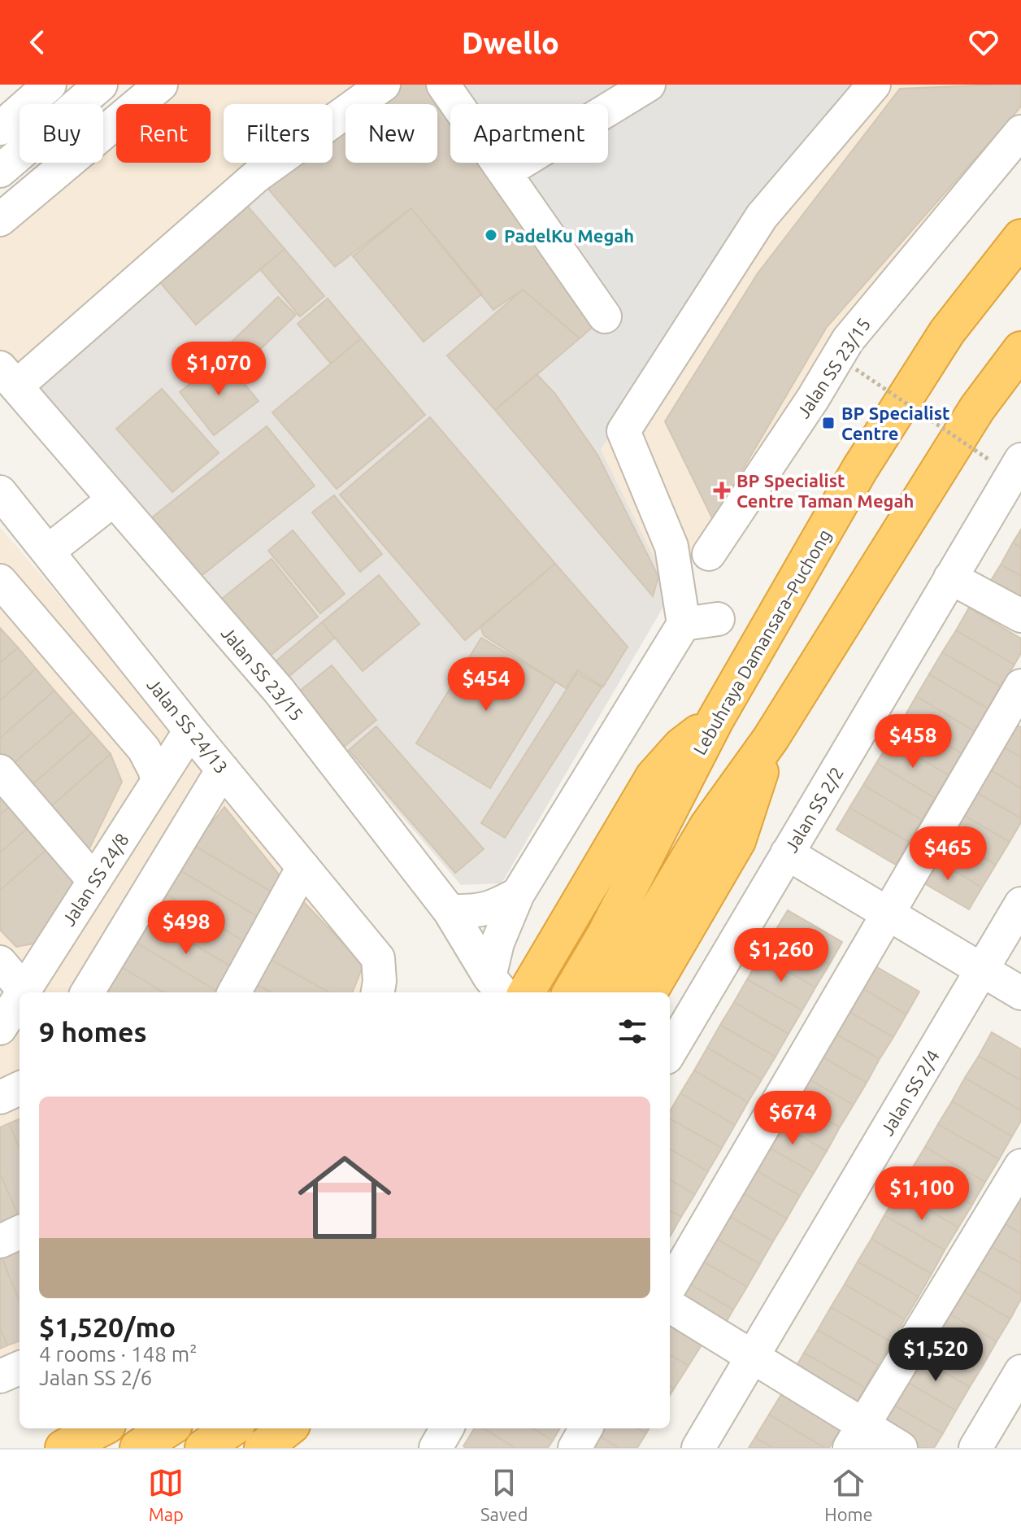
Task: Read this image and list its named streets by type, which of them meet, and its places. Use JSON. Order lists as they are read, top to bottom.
{
  "streets": {
    "highway": ["Lebuhraya Damansara–Puchong"],
    "street": [
      "Jalan SS 23/15",
      "Jalan SS 24/13",
      "Jalan SS 2/2",
      "Jalan SS 24/8",
      "Jalan SS 2/4"
    ]
  },
  "crossings": [
    ["Jalan SS 24/13", "Jalan SS 24/8"]
  ],
  "places": {
    "other": ["PadelKu Megah"],
    "transit": ["BP Specialist Centre"],
    "health": ["BP Specialist Centre Taman Megah"]
  },
  "page": {
    "header": "Dwello",
    "chip": [
      "Buy",
      "Rent",
      "Filters",
      "New",
      "Apartment"
    ],
    "price": [
      "$1,070",
      "$454",
      "$458",
      "$465",
      "$498",
      "$1,260",
      "$674",
      "$1,100",
      "$1,520"
    ],
    "heading": "9 homes",
    "list": [
      {
        "name": "$1,520/mo",
        "note": "4 rooms · 148 m² · Jalan SS 2/6"
      }
    ],
    "tabs": ["Map", "Saved", "Home"]
  }
}
